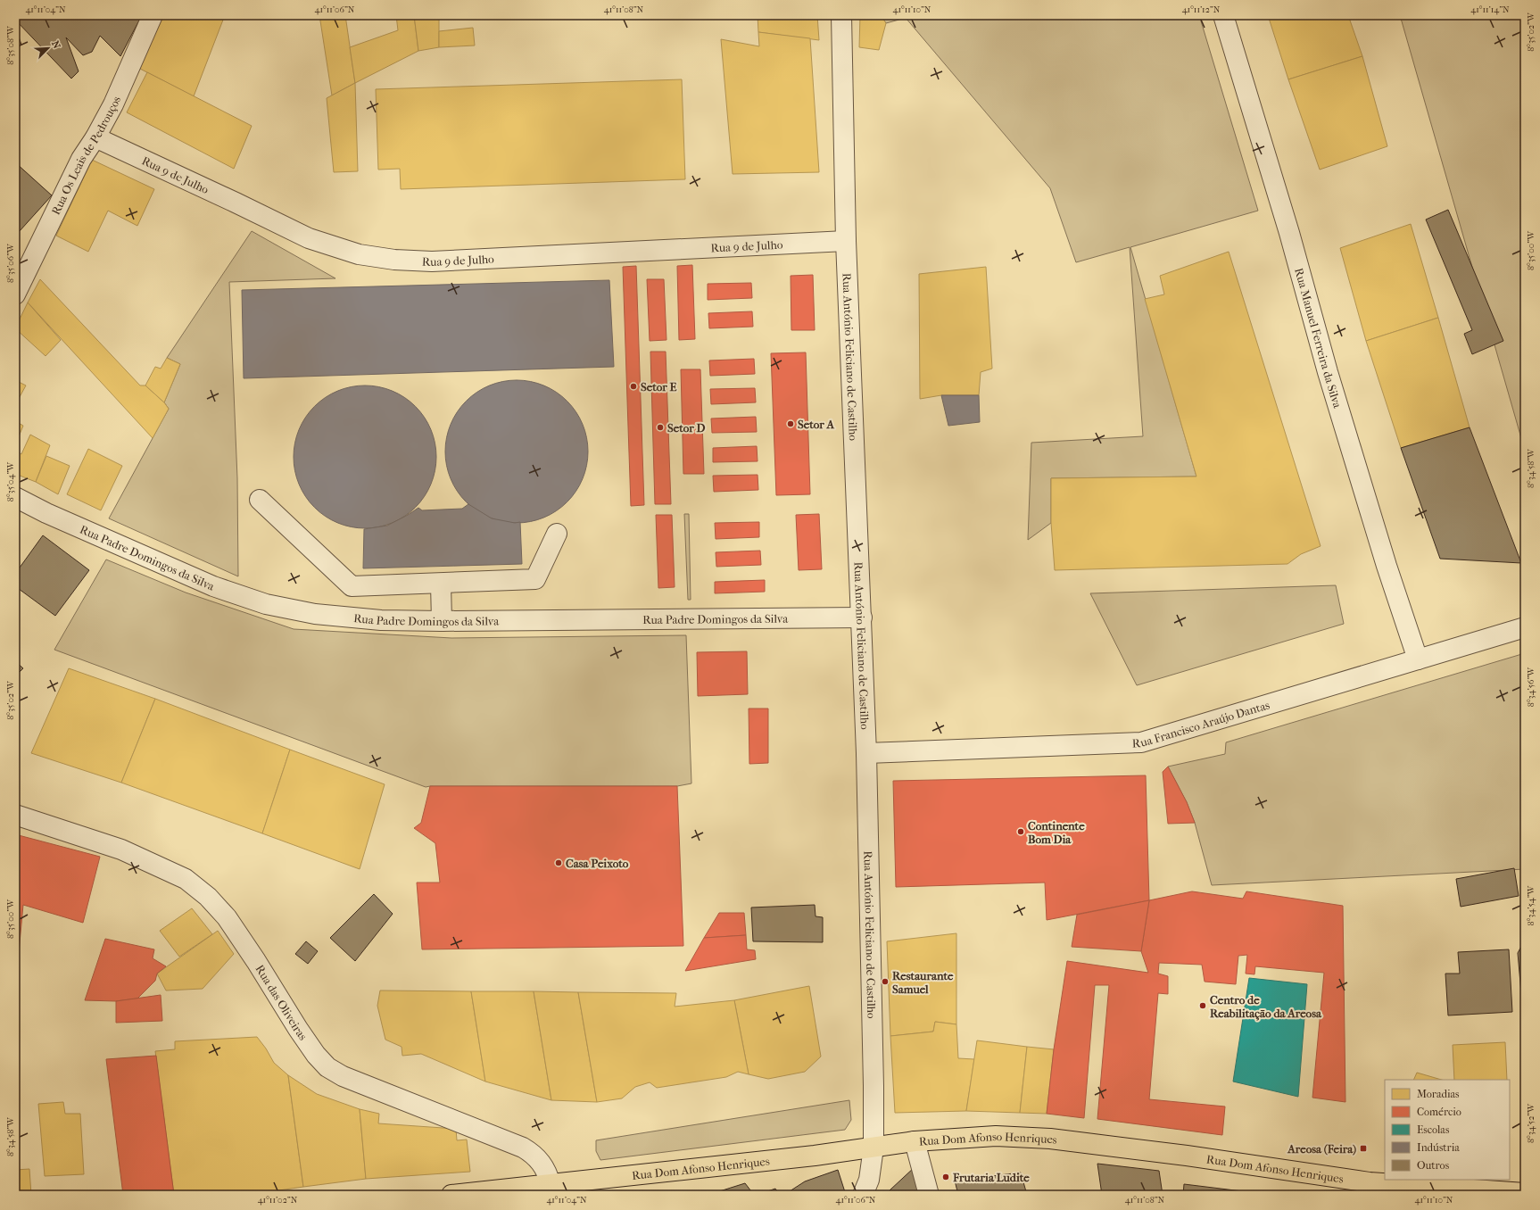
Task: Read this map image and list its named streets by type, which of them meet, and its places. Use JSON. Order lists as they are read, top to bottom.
{
  "streets": {
    "main road": ["Rua Dom Afonso Henriques"],
    "street": [
      "Rua Os Leais de Pedrouços",
      "Rua 9 de Julho",
      "Rua Manuel Ferreira da Silva",
      "Rua António Feliciano de Castilho",
      "Rua Padre Domingos da Silva",
      "Rua Francisco Araújo Dantas",
      "Rua das Oliveiras"
    ]
  },
  "crossings": [
    ["Rua Os Leais de Pedrouços", "Rua 9 de Julho"],
    ["Rua 9 de Julho", "Rua António Feliciano de Castilho"],
    ["Rua Manuel Ferreira da Silva", "Rua Francisco Araújo Dantas"],
    ["Rua António Feliciano de Castilho", "Rua Padre Domingos da Silva"],
    ["Rua António Feliciano de Castilho", "Rua Francisco Araújo Dantas"],
    ["Rua António Feliciano de Castilho", "Rua Dom Afonso Henriques"],
    ["Rua das Oliveiras", "Rua Dom Afonso Henriques"]
  ],
  "places": {
    "other": [
      "Setor E",
      "Setor A",
      "Setor D",
      "Continente Bom Dia",
      "Casa Peixoto",
      "Restaurante Samuel",
      "Centro de Reabilitação da Areosa",
      "Frutaria Ludite"
    ],
    "transit": ["Areosa (Feira)"]
  },
  "legend": [
    "Moradias",
    "Comércio",
    "Escolas",
    "Indústria",
    "Outros"
  ],
  "north": "top right",
  "coordinates": [
    "41°11'04\"N",
    "41°11'06\"N",
    "41°11'08\"N",
    "41°11'10\"N",
    "41°11'12\"N",
    "41°11'14\"N",
    "8°35'02\"W",
    "8°35'08\"W",
    "8°35'00\"W",
    "8°35'06\"W",
    "8°34'58\"W",
    "8°35'04\"W",
    "8°34'56\"W",
    "8°34'54\"W",
    "8°34'52\"W",
    "41°11'02\"N"
  ]
}
